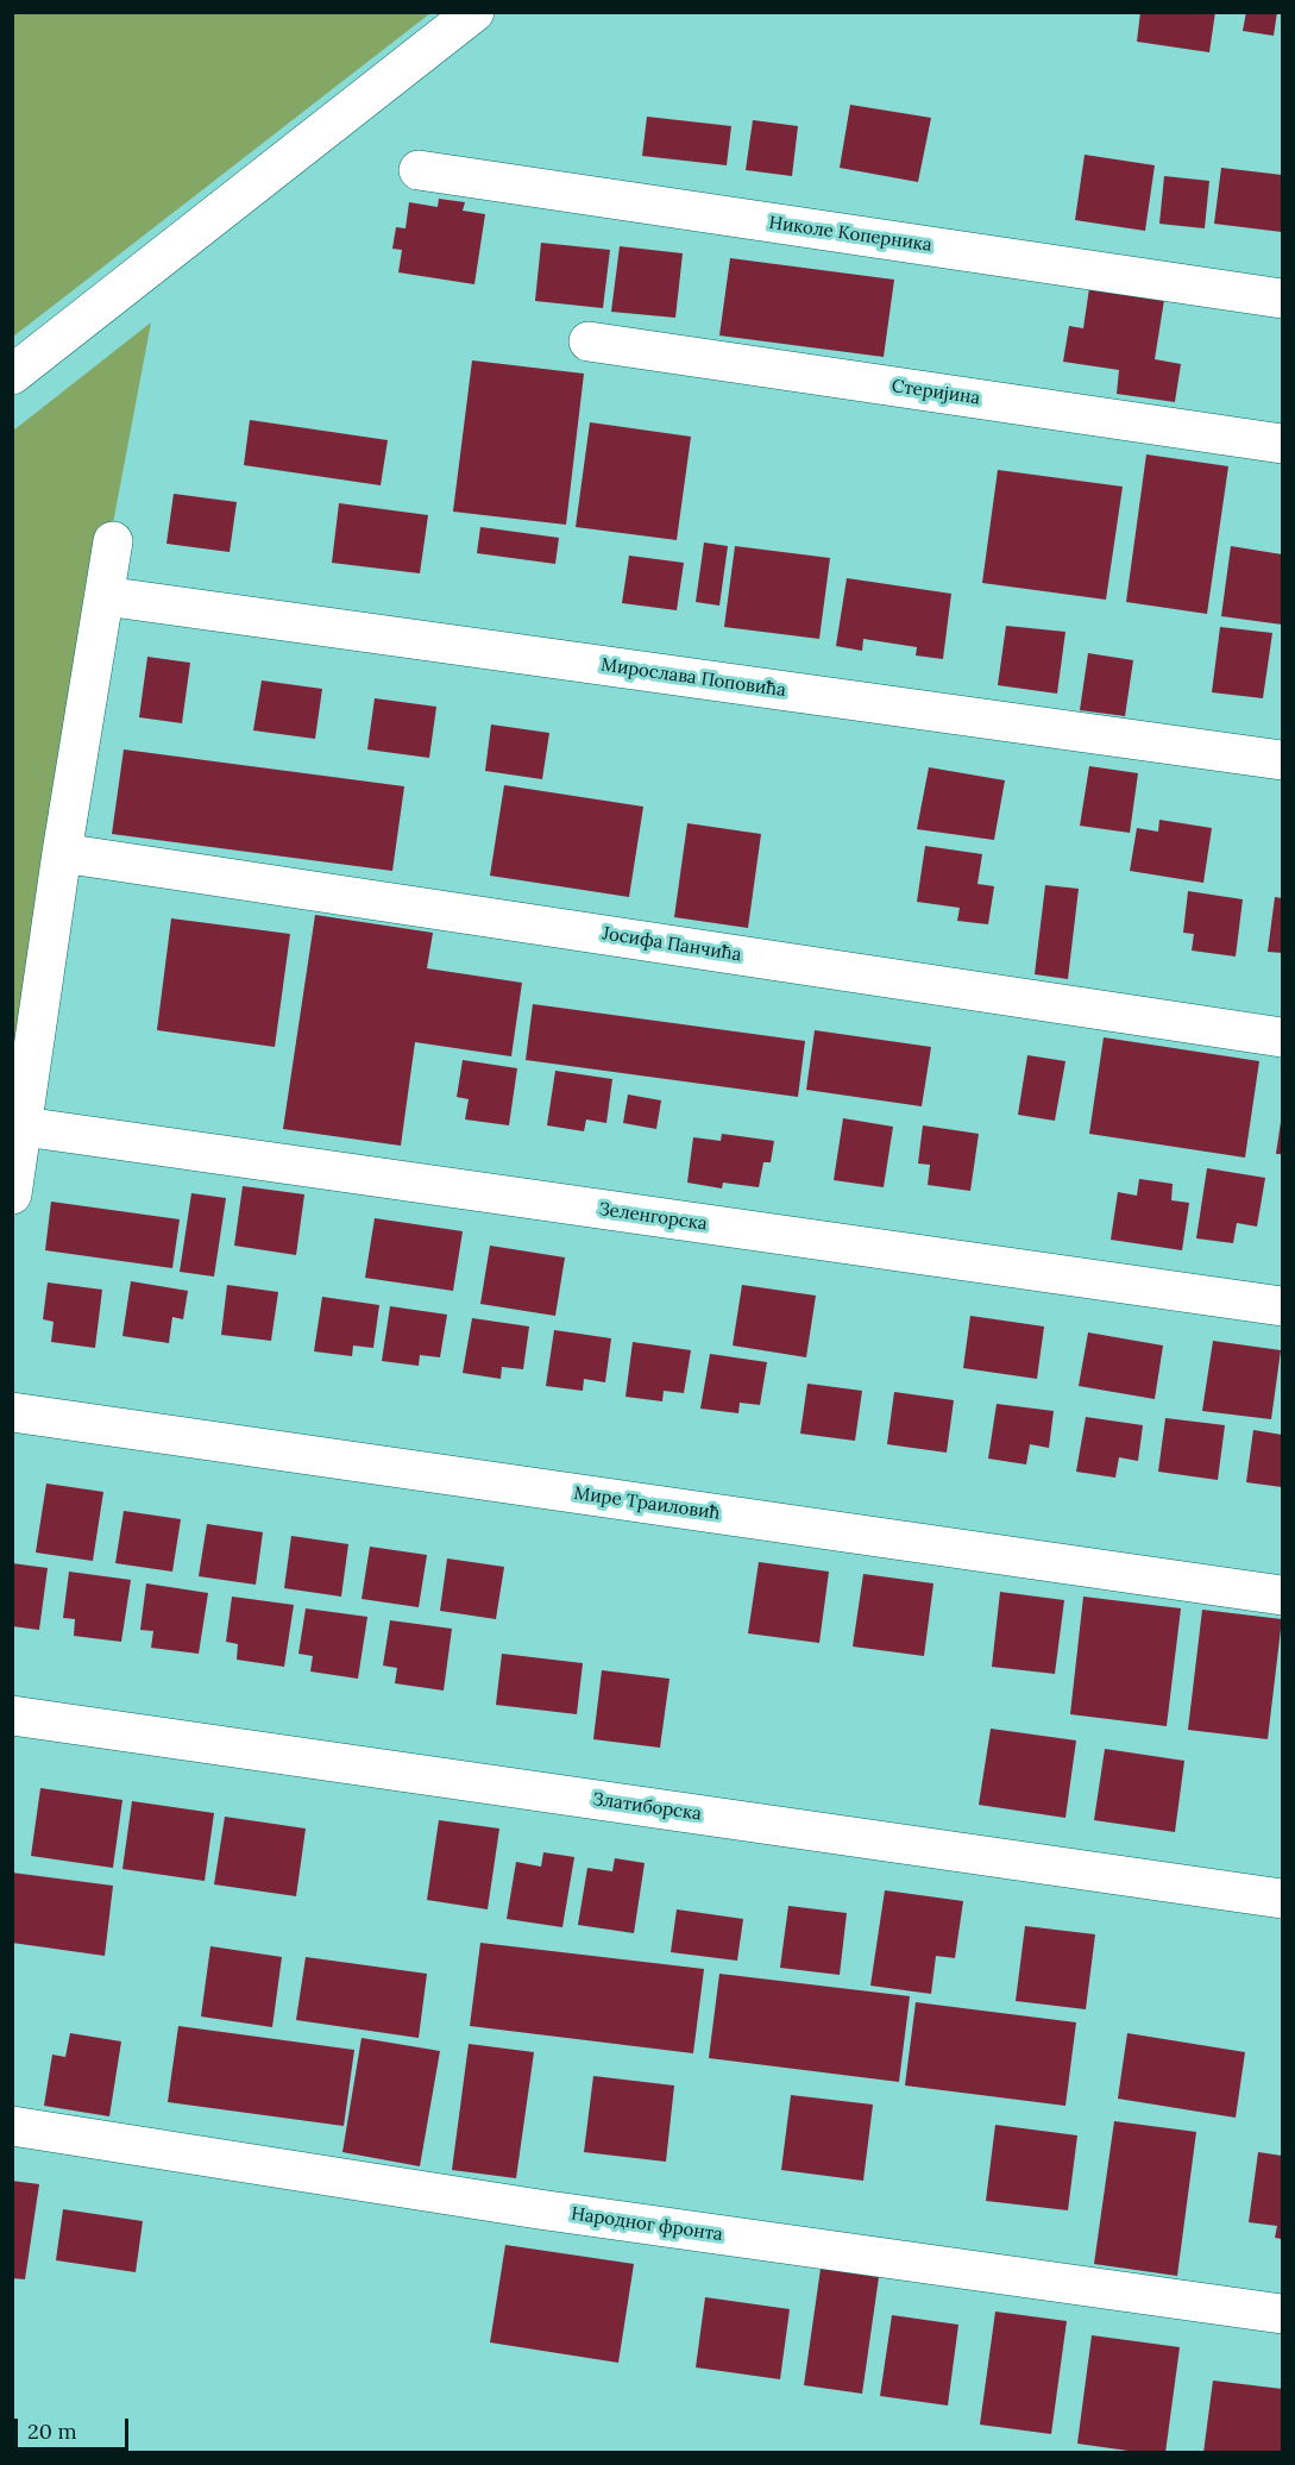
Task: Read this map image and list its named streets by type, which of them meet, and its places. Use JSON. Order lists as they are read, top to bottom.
{
  "streets": {
    "street": [
      "Николе Коперника",
      "Стеријина",
      "Мирослава Поповића",
      "Јосифа Панчића",
      "Зеленгорска",
      "Мире Траиловић",
      "Златиборска",
      "Народног фронта"
    ]
  },
  "scale_bar": "20 m"
}
